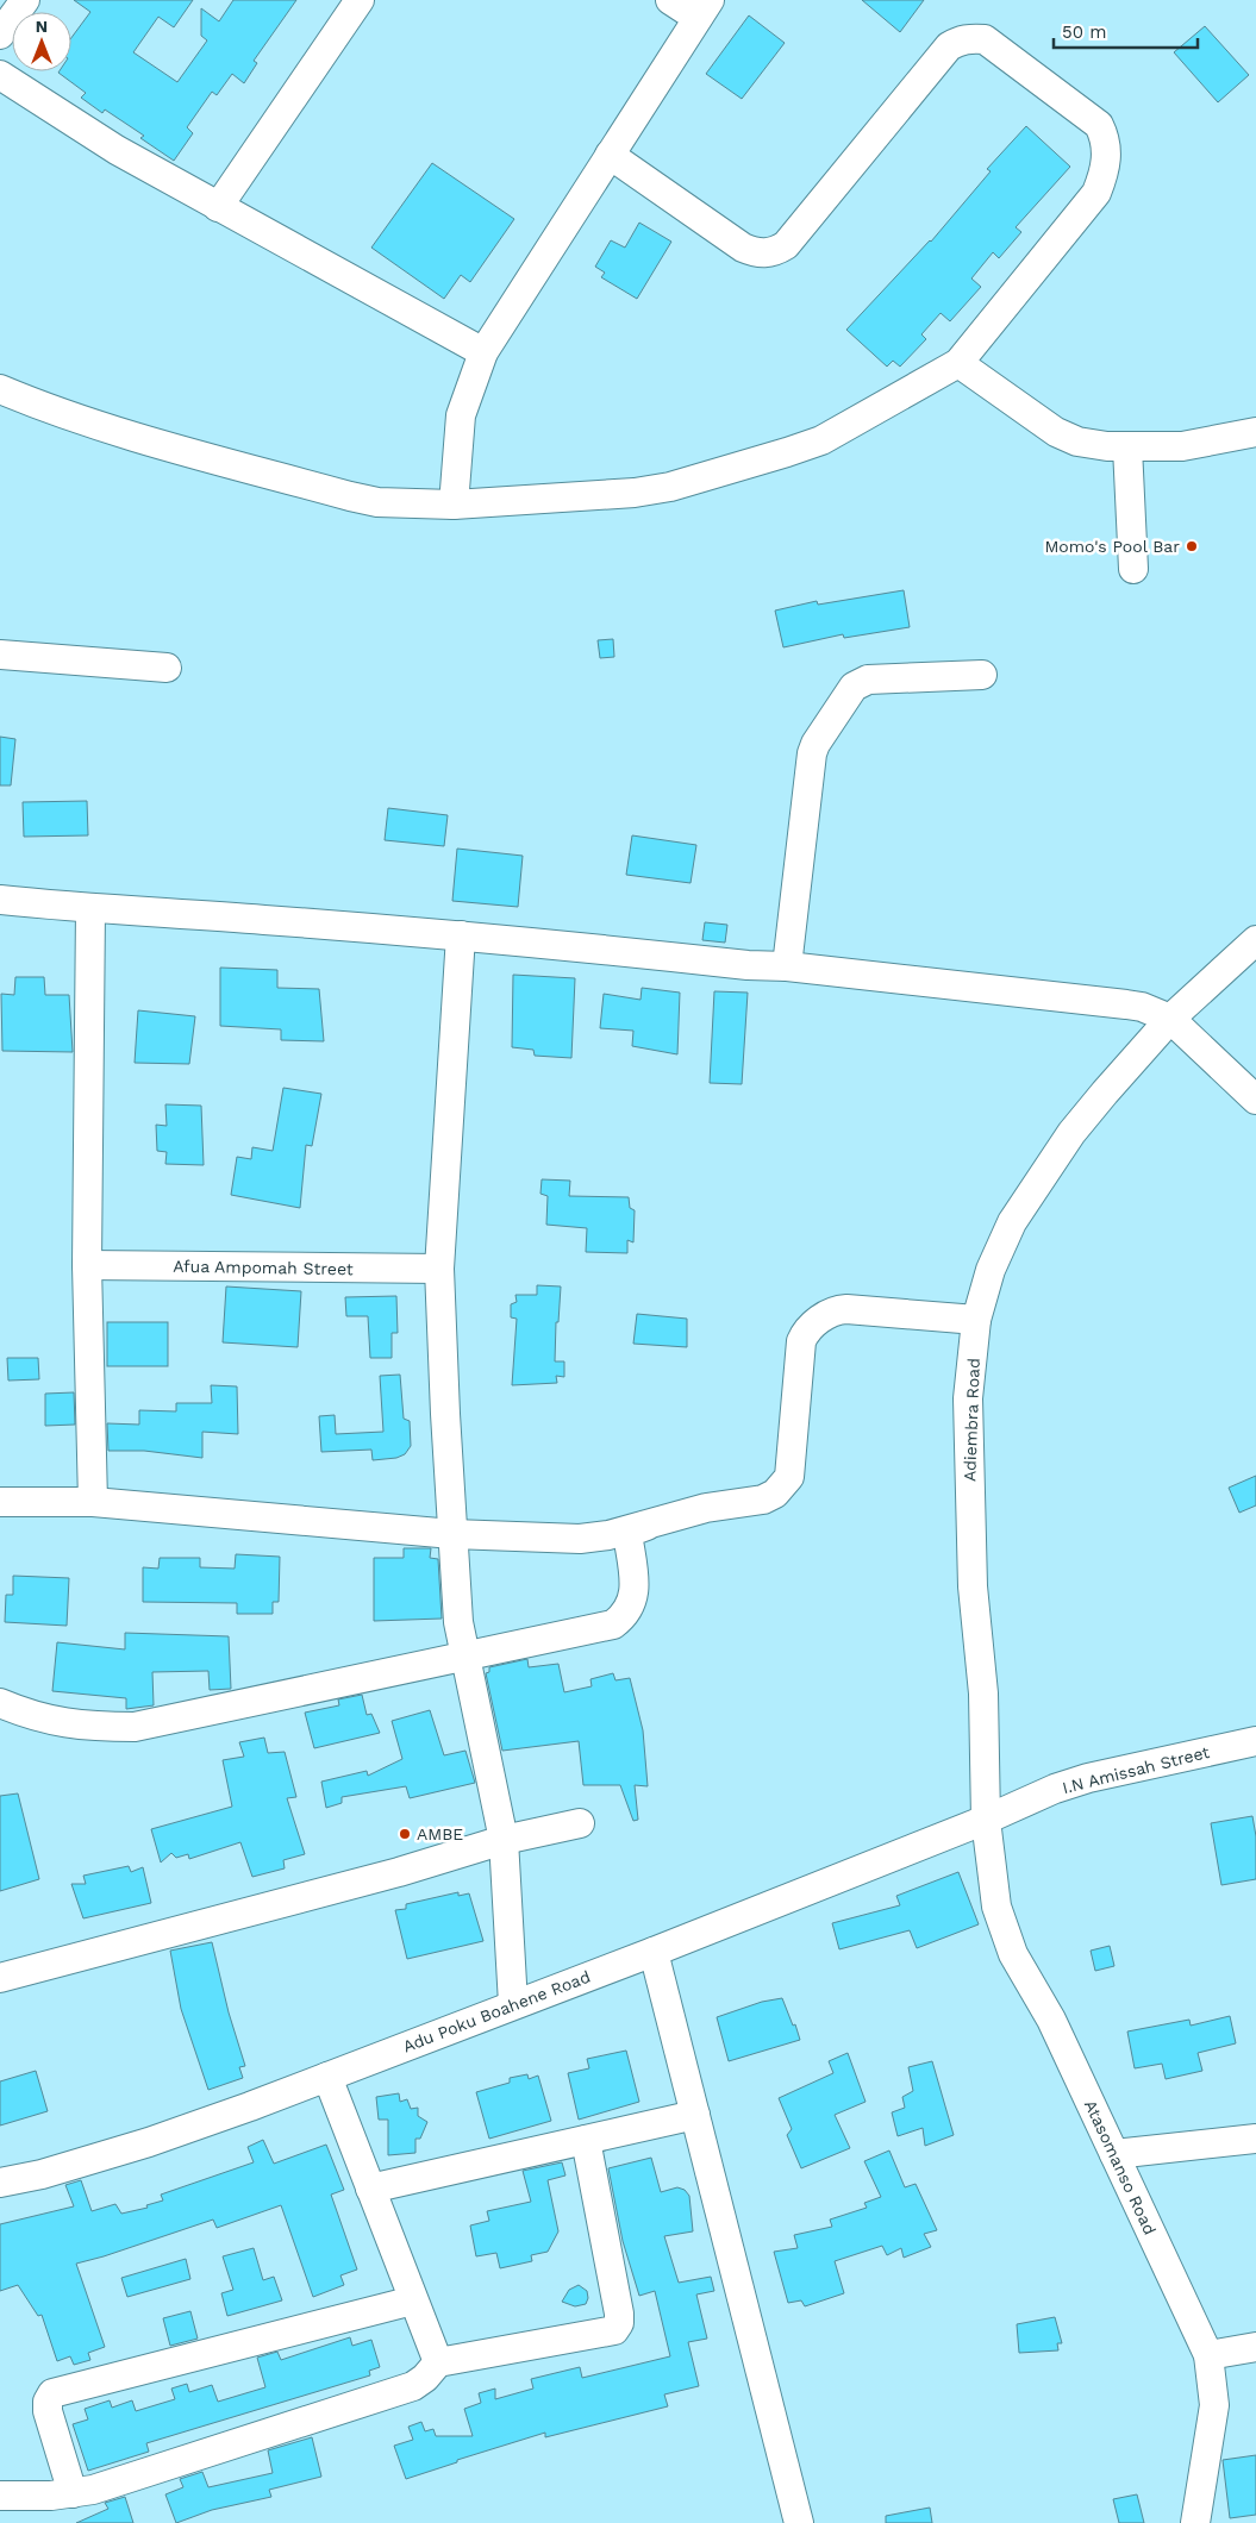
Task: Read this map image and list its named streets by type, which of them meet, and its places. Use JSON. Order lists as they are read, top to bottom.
{
  "streets": {
    "street": [
      "Afua Ampomah Street",
      "Adiembra Road",
      "I.N Amissah Street",
      "Adu Poku Boahene Road",
      "Atasomanso Road"
    ]
  },
  "crossings": [
    ["Adiembra Road", "I.N Amissah Street"],
    ["Adiembra Road", "Adu Poku Boahene Road"],
    ["Adiembra Road", "Atasomanso Road"],
    ["I.N Amissah Street", "Adu Poku Boahene Road"],
    ["I.N Amissah Street", "Atasomanso Road"],
    ["Adu Poku Boahene Road", "Atasomanso Road"]
  ],
  "places": ["Momo's Pool Bar", "AMBE"],
  "scale_bar": "50 m",
  "north": "top"
}
